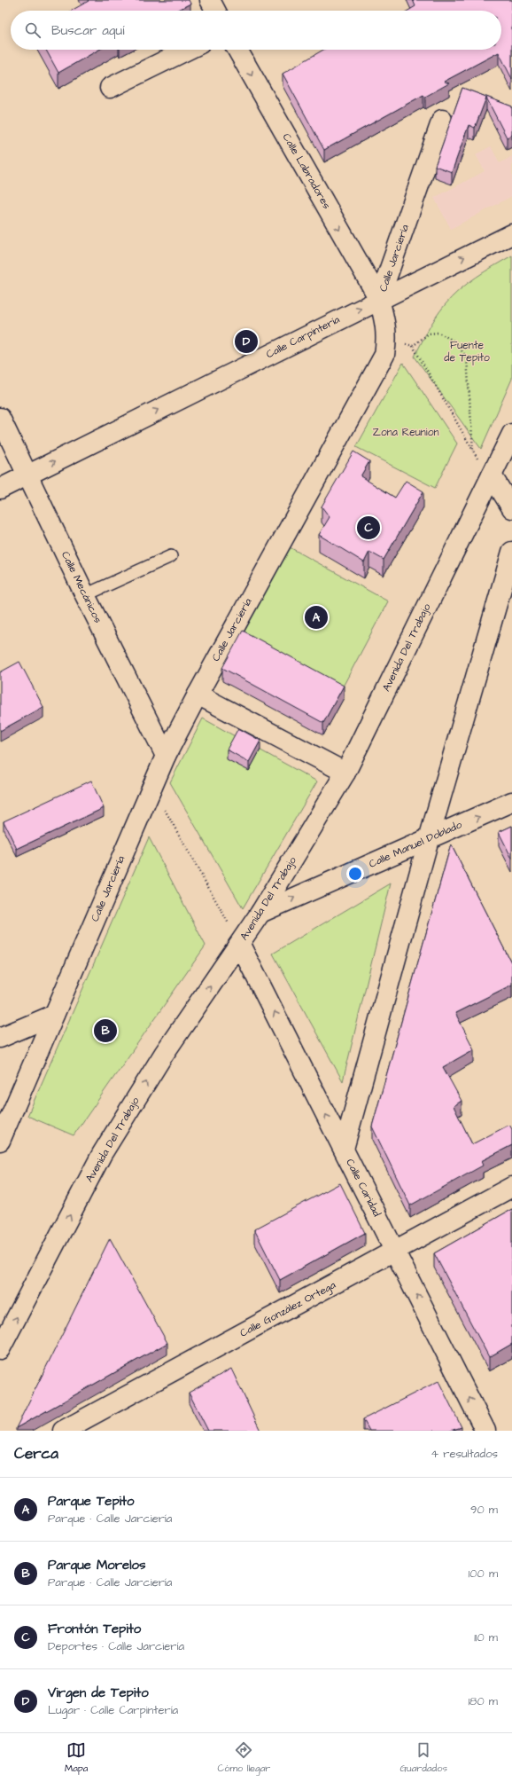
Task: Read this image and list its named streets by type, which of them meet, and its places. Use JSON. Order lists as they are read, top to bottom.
{
  "streets": {
    "street": [
      "Calle Labradores",
      "Calle Jarciería",
      "Calle Carpintería",
      "Calle Mecánicos",
      "Avenida Del Trabajo",
      "Calle Manuel Doblado",
      "Calle Caridad",
      "Calle González Ortega"
    ]
  },
  "crossings": [
    ["Calle Labradores", "Calle Jarciería"],
    ["Calle Labradores", "Calle Carpintería"],
    ["Calle Jarciería", "Calle Carpintería"],
    ["Calle Jarciería", "Calle Mecánicos"],
    ["Calle Carpintería", "Calle Mecánicos"],
    ["Avenida Del Trabajo", "Calle Manuel Doblado"],
    ["Avenida Del Trabajo", "Calle Caridad"],
    ["Calle Caridad", "Calle González Ortega"]
  ],
  "one_way": [
    "Calle Labradores",
    "Calle Carpintería",
    "Avenida Del Trabajo",
    "Calle Manuel Doblado",
    "Calle Caridad"
  ],
  "parks": ["Fuente de Tepito", "Zona Reunion"],
  "page": {
    "search": "Buscar aquí",
    "pins": [
      "D",
      "C",
      "A",
      "B"
    ],
    "heading": ["Cerca", "4 resultados"],
    "list": [
      {
        "mark": "A",
        "name": "Parque Tepito",
        "note": "Parque · Calle Jarciería",
        "value": "90 m"
      },
      {
        "mark": "B",
        "name": "Parque Morelos",
        "note": "Parque · Calle Jarciería",
        "value": "100 m"
      },
      {
        "mark": "C",
        "name": "Frontón Tepito",
        "note": "Deportes · Calle Jarciería",
        "value": "110 m"
      },
      {
        "mark": "D",
        "name": "Virgen de Tepito",
        "note": "Lugar · Calle Carpintería",
        "value": "180 m"
      }
    ],
    "nav": ["Mapa", "Cómo llegar", "Guardados"]
  }
}
